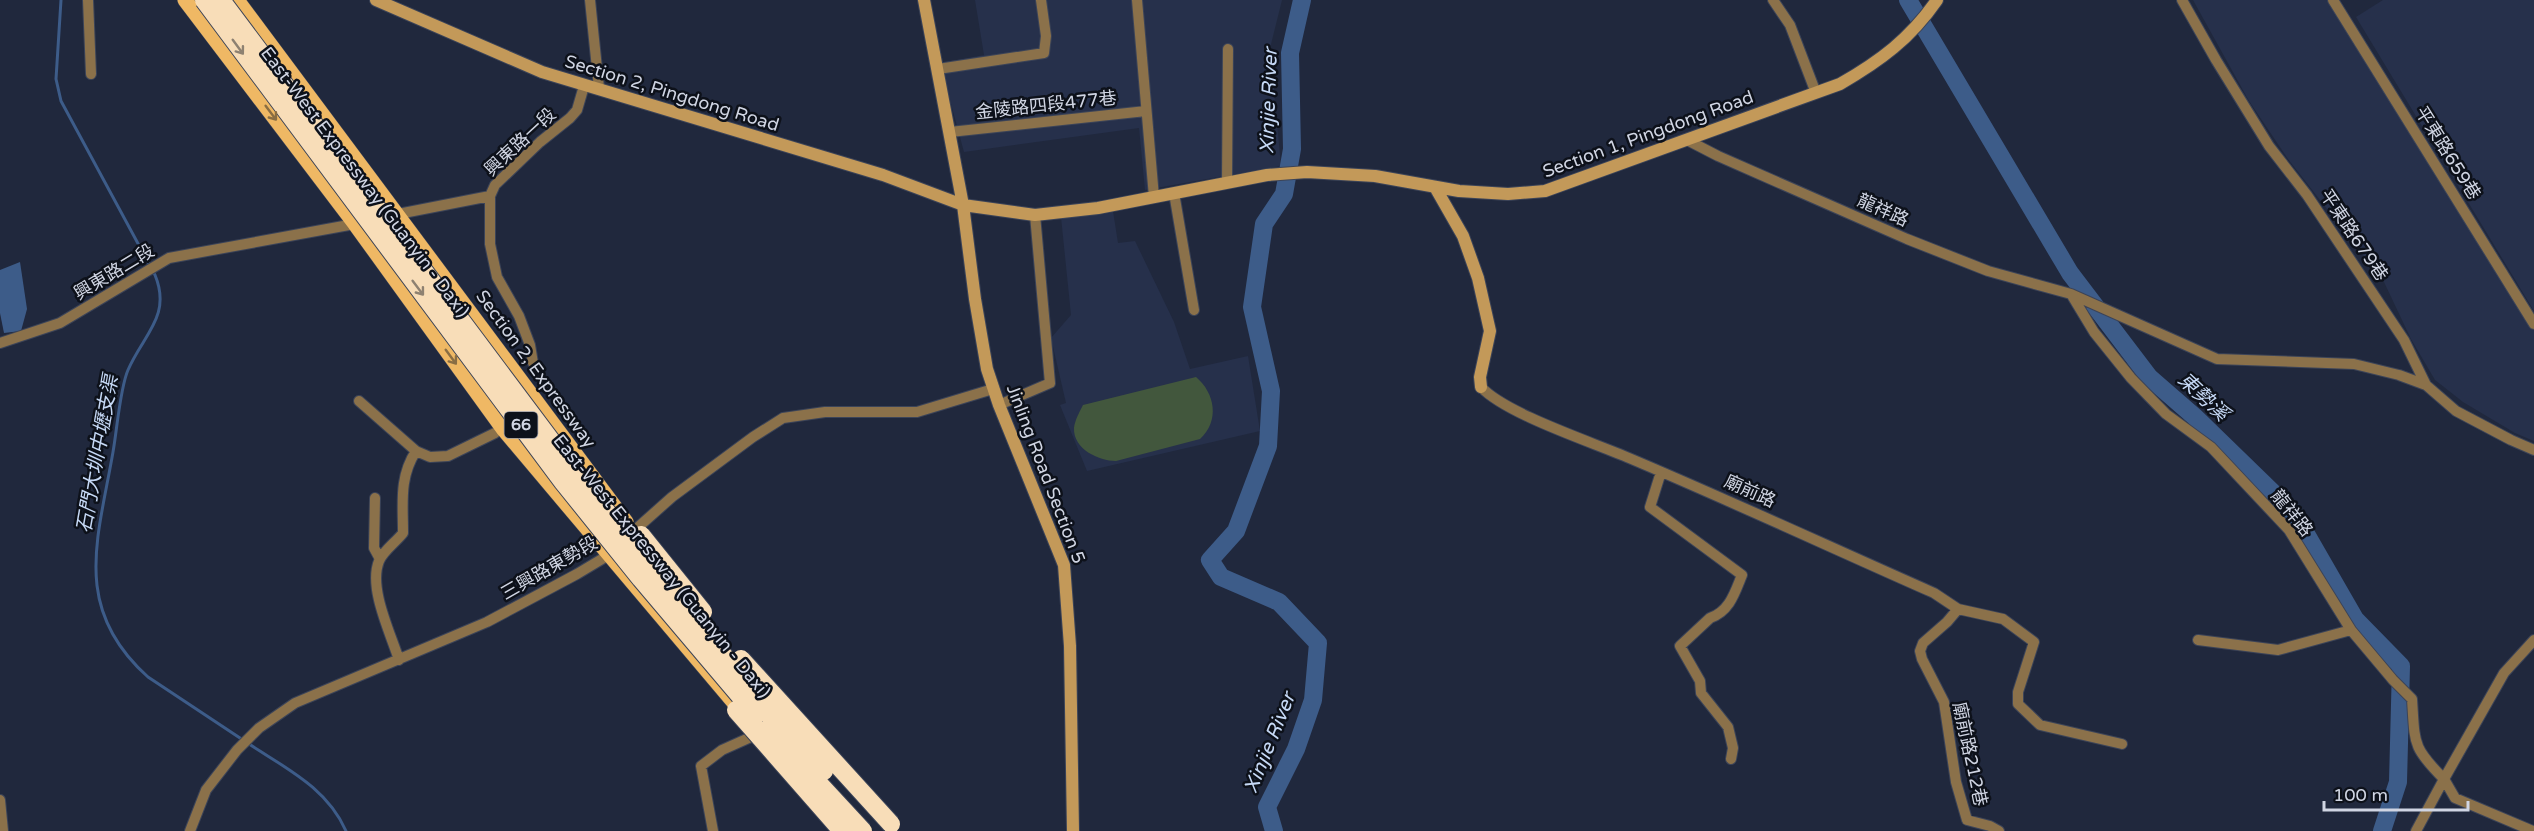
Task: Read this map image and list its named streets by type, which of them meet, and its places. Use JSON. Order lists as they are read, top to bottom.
{
  "streets": {
    "highway": ["East-West Expressway (Guanyin - Daxi)", "66"],
    "main road": ["Section 2, Expressway"],
    "street": [
      "Section 2, Pingdong Road",
      "金陵路四段477巷",
      "Section 1, Pingdong Road",
      "興東路一段",
      "平東路659巷",
      "龍祥路",
      "平東路679巷",
      "興東路二段",
      "Jinling Road Section 5",
      "廟前路",
      "三興路東勢段",
      "廟前路212巷"
    ]
  },
  "crossings": [
    ["Section 2, Pingdong Road", "Section 1, Pingdong Road"],
    ["Section 2, Pingdong Road", "興東路一段"],
    ["Section 2, Pingdong Road", "Jinling Road Section 5"],
    ["金陵路四段477巷", "Jinling Road Section 5"],
    ["Section 1, Pingdong Road", "龍祥路"],
    ["Section 1, Pingdong Road", "Jinling Road Section 5"],
    ["Section 1, Pingdong Road", "廟前路"],
    ["興東路一段", "興東路二段"],
    ["興東路一段", "Section 2, Expressway"],
    ["興東路一段", "66"],
    ["龍祥路", "平東路679巷"],
    ["興東路二段", "66"],
    ["Section 2, Expressway", "三興路東勢段"],
    ["66", "三興路東勢段"],
    ["Jinling Road Section 5", "三興路東勢段"],
    ["廟前路", "廟前路212巷"]
  ],
  "water": ["Xinjie River", "東勢溪", "石門大圳中壢支渠"],
  "scale_bar": "100 m"
}
